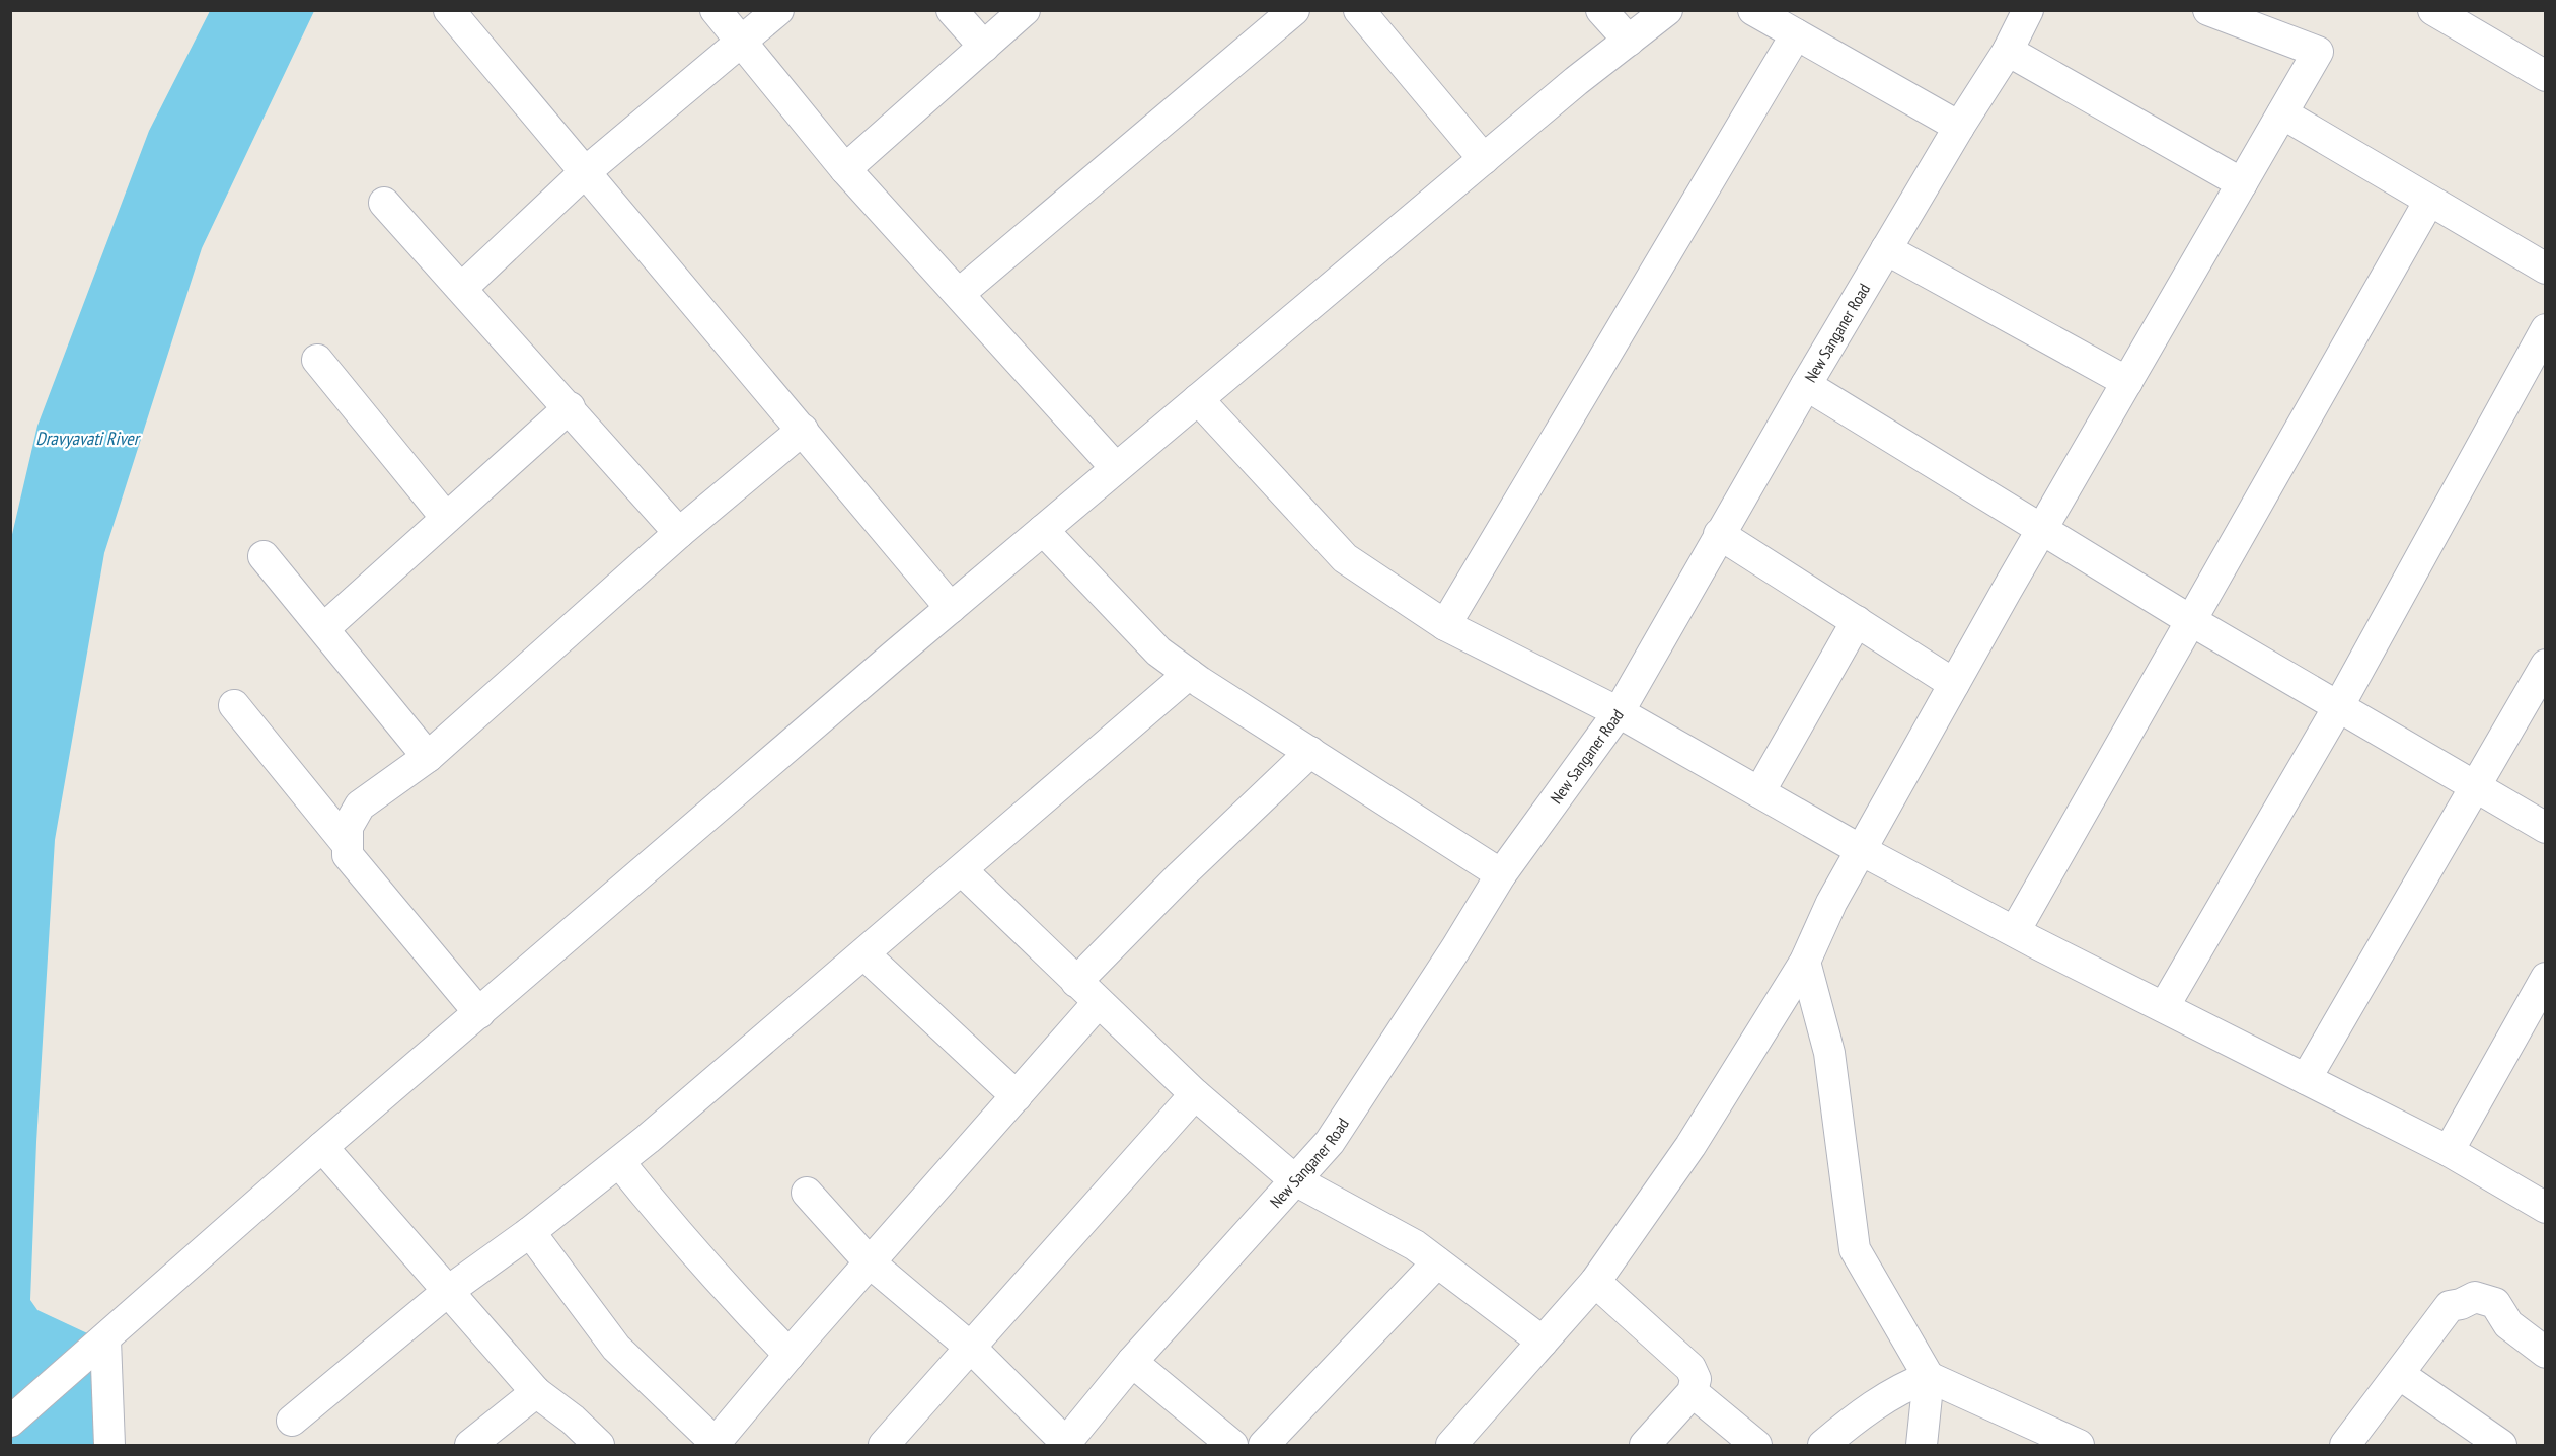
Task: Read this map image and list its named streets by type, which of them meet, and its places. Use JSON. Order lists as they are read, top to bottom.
{
  "streets": {
    "street": ["New Sanganer Road"]
  },
  "water": ["Dravyavati River"]
}
